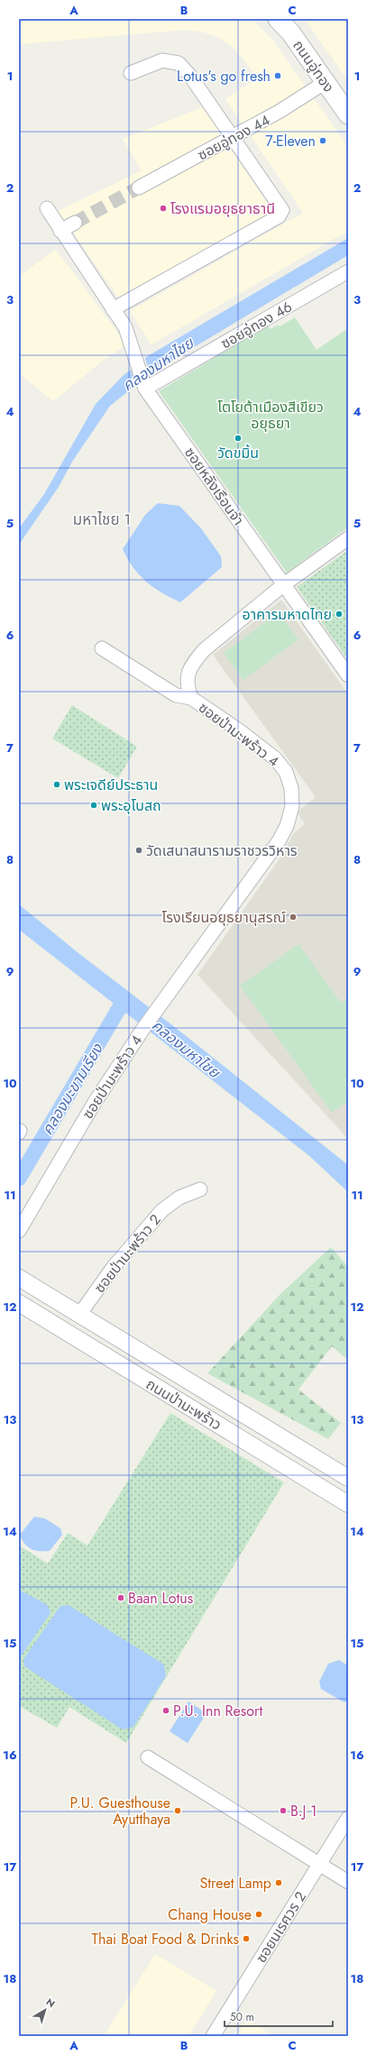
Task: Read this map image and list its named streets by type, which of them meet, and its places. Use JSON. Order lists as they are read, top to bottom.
{
  "streets": {
    "main road": ["ถนนอู่ทอง"],
    "street": [
      "ซอยอู่ทอง 44",
      "ซอยอู่ทอง 46",
      "ซอยหลังเรือนจำ",
      "ซอยป่ามะพร้าว 4",
      "ซอยป่ามะพร้าว 2",
      "ถนนป่ามะพร้าว",
      "ซอยนเรศวร 2"
    ]
  },
  "crossings": [
    ["ถนนอู่ทอง", "ซอยอู่ทอง 44"],
    ["ซอยอู่ทอง 46", "ซอยหลังเรือนจำ"],
    ["ซอยป่ามะพร้าว 2", "ถนนป่ามะพร้าว"]
  ],
  "districts": ["มหาไชย 1"],
  "water": ["คลองมหาไชย", "คลองมะขามเรียง"],
  "parks": ["โตโยต้าเมืองสีเขียว อยุธยา"],
  "places": [
    "Lotus's go fresh",
    "7-Eleven",
    "โรงแรมอยุธยาธานี",
    "วัดขมิ้น",
    "อาคารมหาดไทย",
    "พระเจดีย์ประธาน",
    "พระอุโบสถ",
    "วัดเสนาสนารามราชวรวิหาร",
    "โรงเรียนอยุธยานุสรณ์",
    "Baan Lotus",
    "P.U. Inn Resort",
    "P.U. Guesthouse Ayutthaya",
    "B.J 1",
    "Street Lamp",
    "Chang House",
    "Thai Boat Food & Drinks"
  ],
  "scale_bar": "50 m",
  "north": "top right",
  "grid": {
    "columns": ["A", "B", "C"],
    "rows": [
      "1",
      "2",
      "3",
      "4",
      "5",
      "6",
      "7",
      "8",
      "9",
      "10",
      "11",
      "12",
      "13",
      "14",
      "15",
      "16",
      "17",
      "18"
    ]
  }
}
